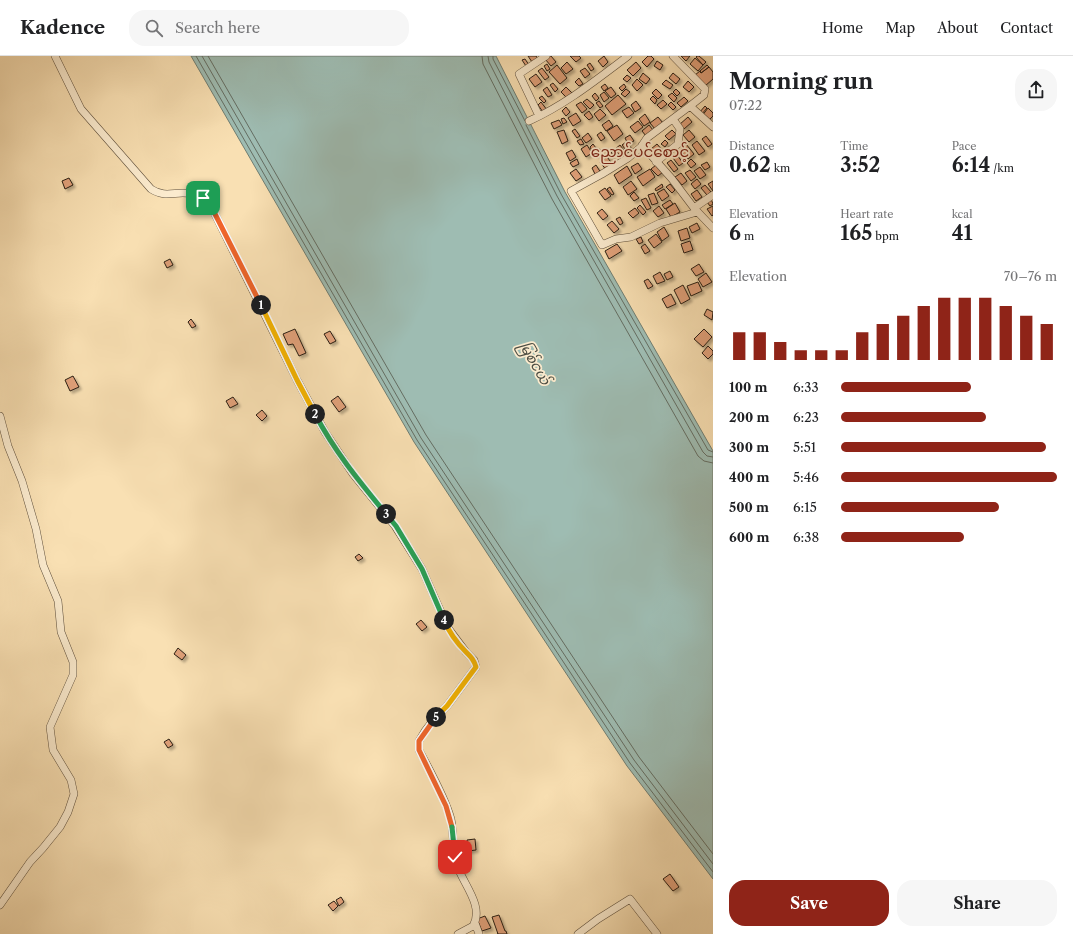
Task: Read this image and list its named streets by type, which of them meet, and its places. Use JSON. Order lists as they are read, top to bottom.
{
  "districts": ["ညောင်ပင်စောင့်"],
  "water": ["မြစ်ငယ်"],
  "page": {
    "header": "Kadence",
    "search": "Search here",
    "nav": [
      "Home",
      "Map",
      "About",
      "Contact"
    ],
    "heading": ["Morning run", "07:22"],
    "stats": [
      ["Distance", "0.62 km"],
      ["Time", "3:52"],
      ["Pace", "6:14 /km"],
      ["Elevation", "6 m"],
      ["Heart rate", "165 bpm"],
      ["kcal", "41"]
    ],
    "chart": ["Elevation", "70–76 m"],
    "pins": [
      "1",
      "2",
      "3",
      "4",
      "5"
    ],
    "list": [
      {
        "name": "100 m",
        "note": "6:33"
      },
      {
        "name": "200 m",
        "note": "6:23"
      },
      {
        "name": "300 m",
        "note": "5:51"
      },
      {
        "name": "400 m",
        "note": "5:46"
      },
      {
        "name": "500 m",
        "note": "6:15"
      },
      {
        "name": "600 m",
        "note": "6:38"
      }
    ],
    "buttons": ["Save", "Share"]
  }
}
